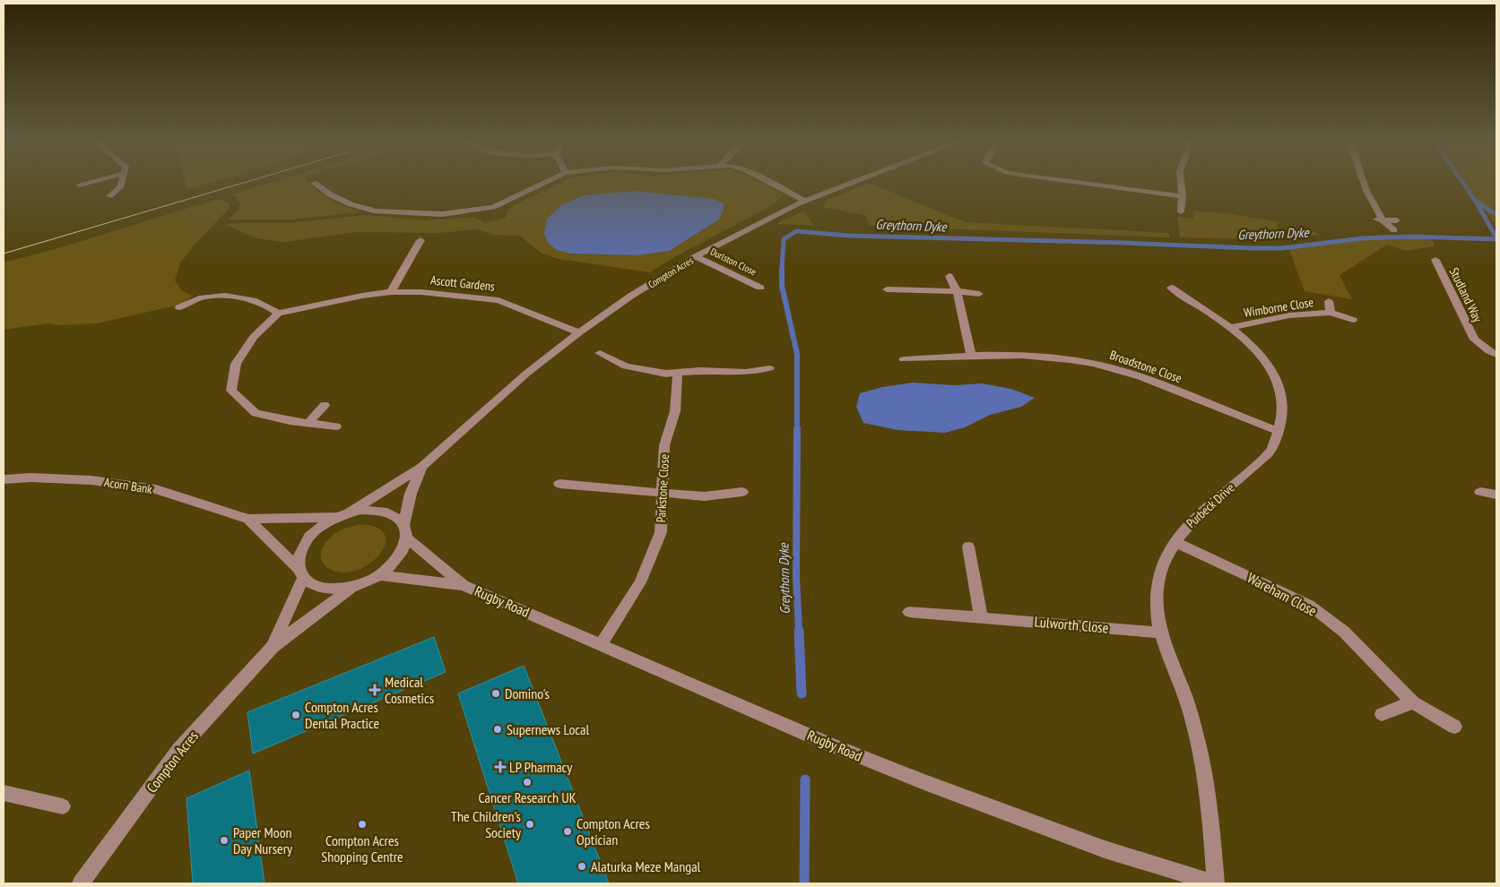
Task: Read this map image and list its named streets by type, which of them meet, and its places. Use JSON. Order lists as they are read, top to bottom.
{
  "streets": {
    "street": [
      "Durlston Close",
      "Compton Acres",
      "Ascott Gardens",
      "Studland Way",
      "Wimborne Close",
      "Broadstone Close",
      "Acorn Bank",
      "Parkstone Close",
      "Purbeck Drive",
      "Wareham Close",
      "Rugby Road",
      "Lulworth Close"
    ]
  },
  "crossings": [
    ["Durlston Close", "Compton Acres"],
    ["Compton Acres", "Ascott Gardens"],
    ["Compton Acres", "Acorn Bank"],
    ["Compton Acres", "Rugby Road"],
    ["Wimborne Close", "Purbeck Drive"],
    ["Broadstone Close", "Purbeck Drive"],
    ["Acorn Bank", "Rugby Road"],
    ["Parkstone Close", "Rugby Road"],
    ["Purbeck Drive", "Wareham Close"],
    ["Purbeck Drive", "Rugby Road"],
    ["Purbeck Drive", "Lulworth Close"]
  ],
  "water": ["Greythorn Dyke"],
  "places": {
    "health": ["Medical Cosmetics", "LP Pharmacy"],
    "other": [
      "Domino's",
      "Compton Acres Dental Practice",
      "Supernews Local",
      "Cancer Research UK",
      "Compton Acres Shopping Centre",
      "The Children's Society",
      "Compton Acres Optician",
      "Paper Moon Day Nursery",
      "Alaturka Meze Mangal"
    ]
  }
}
